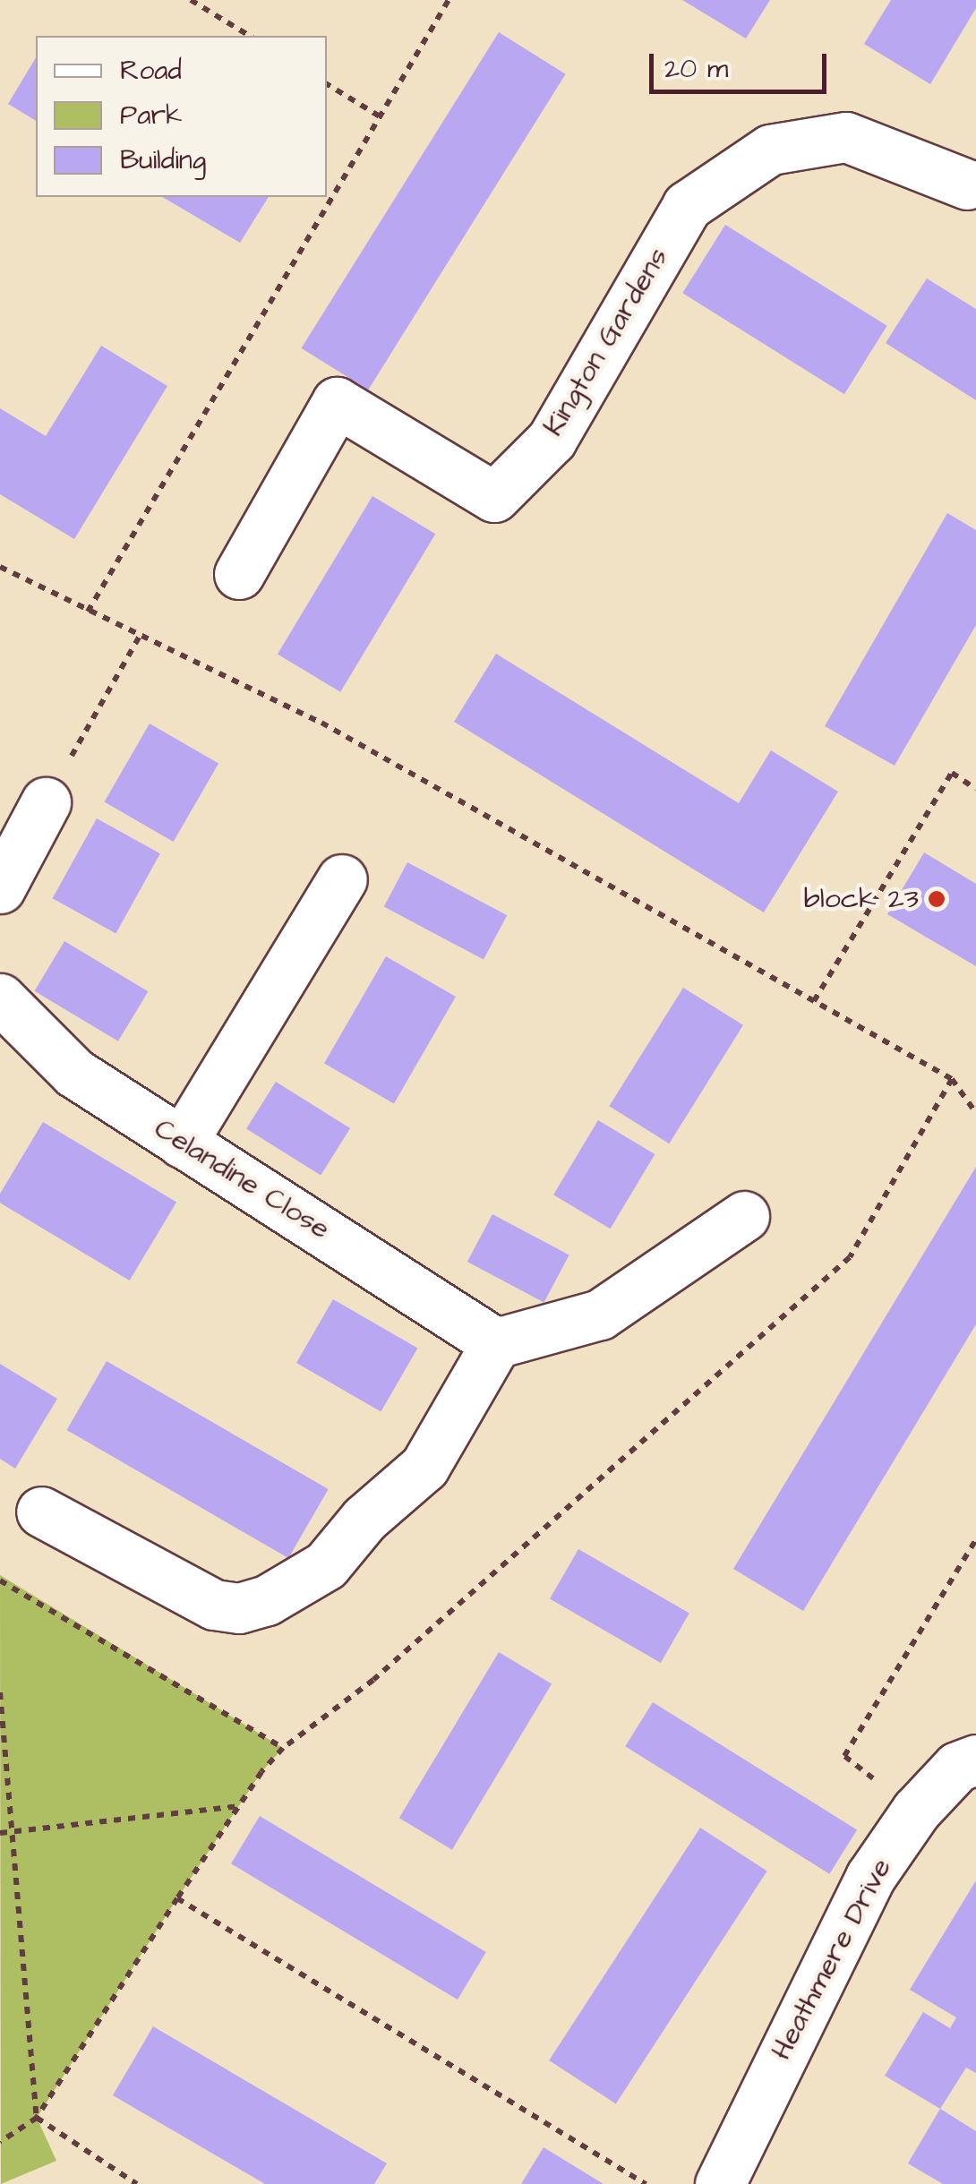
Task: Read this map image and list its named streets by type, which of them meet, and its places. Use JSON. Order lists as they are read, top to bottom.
{
  "streets": {
    "street": ["Kington Gardens", "Celandine Close", "Heathmere Drive"]
  },
  "places": ["block 23"],
  "legend": ["Road", "Park", "Building"],
  "scale_bar": "20 m"
}
